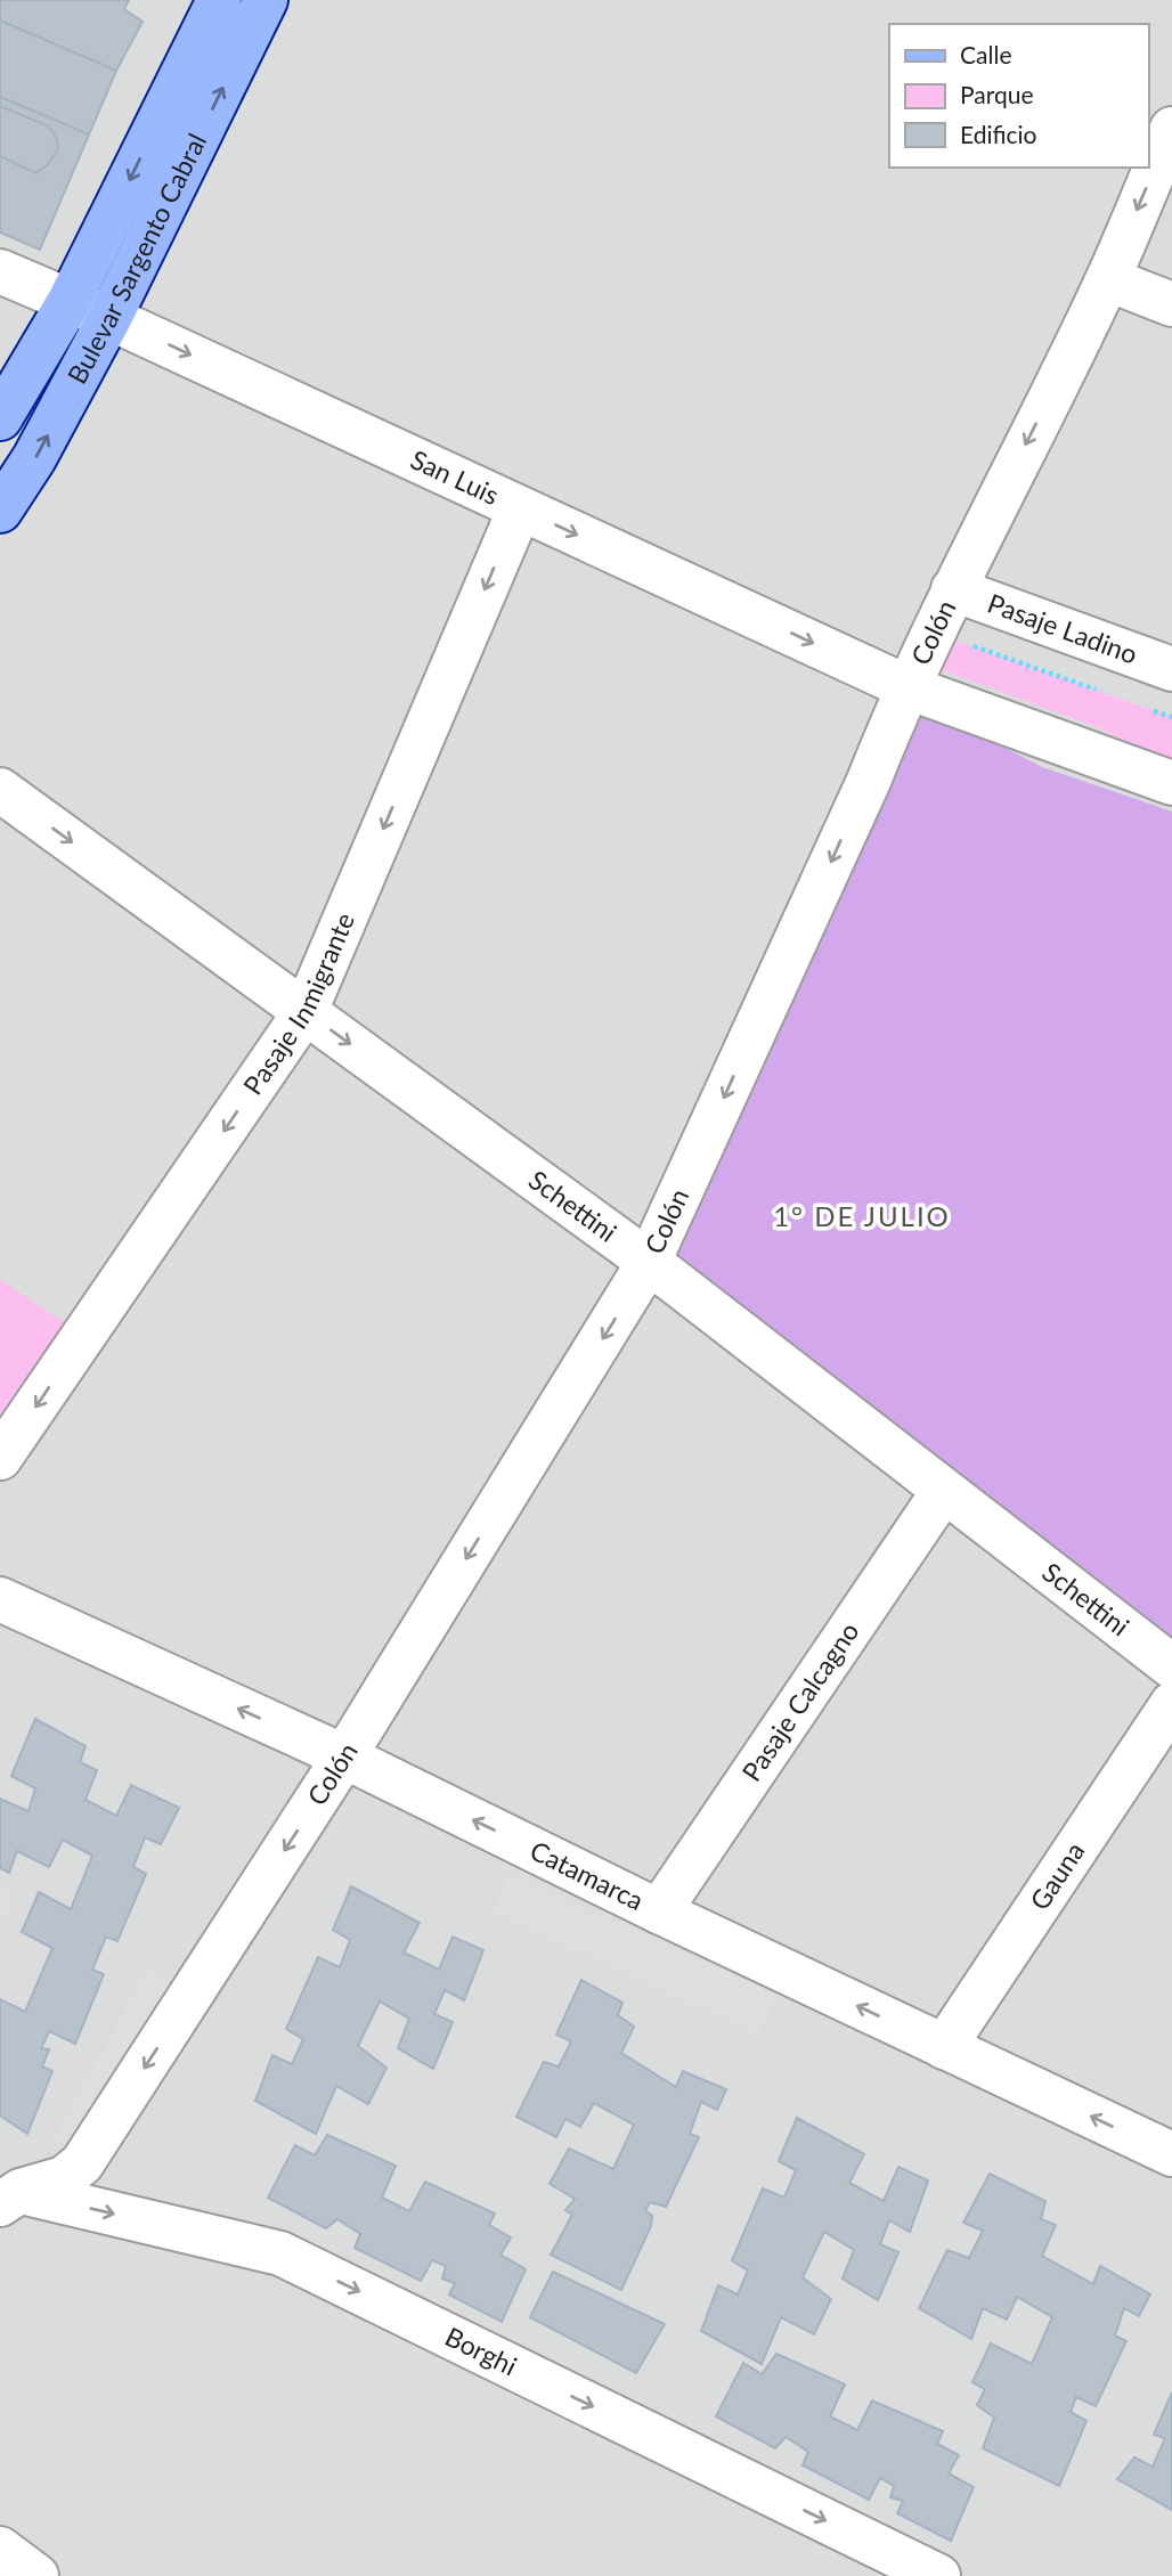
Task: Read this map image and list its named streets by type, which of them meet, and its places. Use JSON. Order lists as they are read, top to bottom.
{
  "streets": {
    "main road": ["Bulevar Sargento Cabral"],
    "street": [
      "San Luis",
      "Pasaje Ladino",
      "Colón",
      "Pasaje Inmigrante",
      "Schettini",
      "Pasaje Calcagno",
      "Catamarca",
      "Gauna",
      "Borghi"
    ]
  },
  "crossings": [
    ["Bulevar Sargento Cabral", "San Luis"],
    ["San Luis", "Colón"],
    ["San Luis", "Pasaje Inmigrante"],
    ["Pasaje Ladino", "Colón"],
    ["Colón", "Schettini"],
    ["Colón", "Catamarca"],
    ["Colón", "Borghi"],
    ["Pasaje Inmigrante", "Schettini"],
    ["Schettini", "Pasaje Calcagno"],
    ["Pasaje Calcagno", "Catamarca"],
    ["Catamarca", "Gauna"]
  ],
  "one_way": [
    "San Luis",
    "Colón",
    "Pasaje Inmigrante",
    "Schettini",
    "Catamarca",
    "Borghi"
  ],
  "districts": ["1° DE JULIO"],
  "legend": ["Calle", "Parque", "Edificio"]
}
